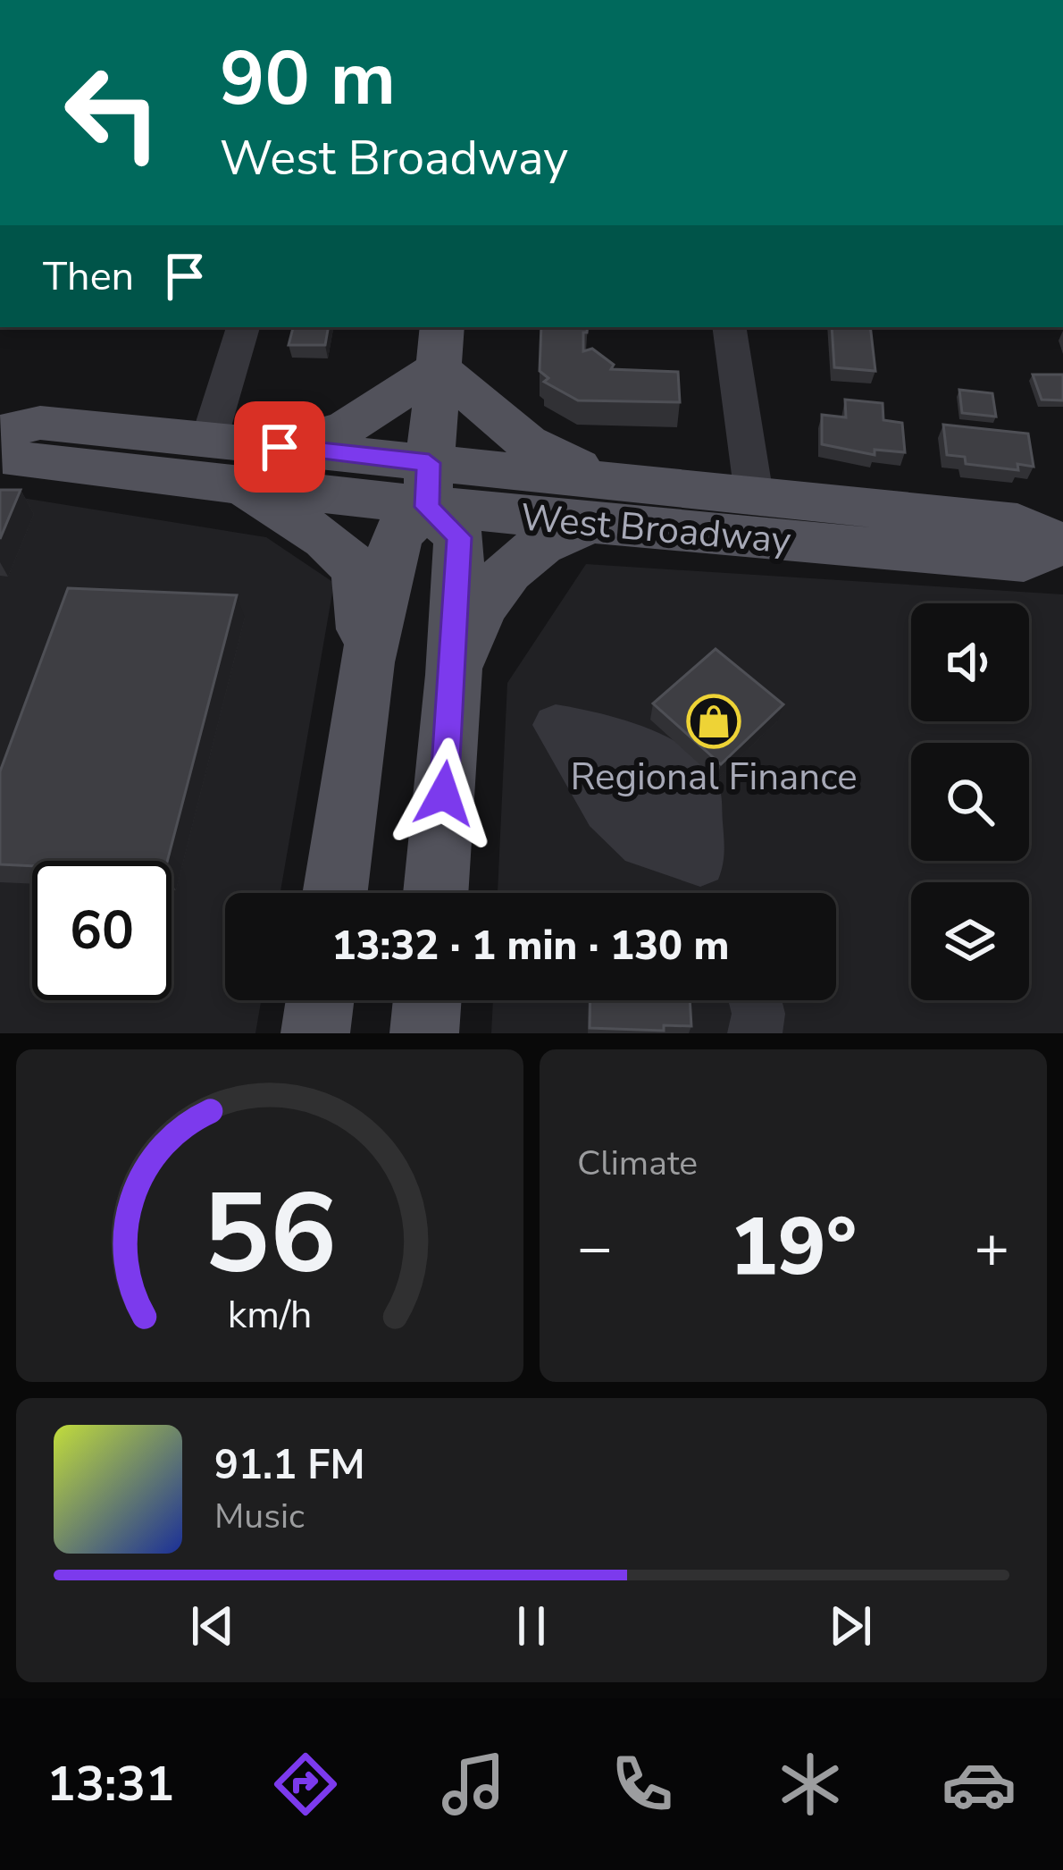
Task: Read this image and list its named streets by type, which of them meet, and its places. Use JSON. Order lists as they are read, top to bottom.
{
  "streets": {
    "main road": ["West Broadway"]
  },
  "places": {
    "shop": ["Regional Finance"]
  },
  "page": {
    "turn": ["90 m", "West Broadway"],
    "then": "Then",
    "limit": "60",
    "trip": "13:32 · 1 min · 130 m",
    "tile": "Climate",
    "heat": ["−", "19°", "+"],
    "song": ["91.1 FM", "Music"],
    "tabs": "13:31",
    "gauge": ["56", "km/h"]
  }
}
